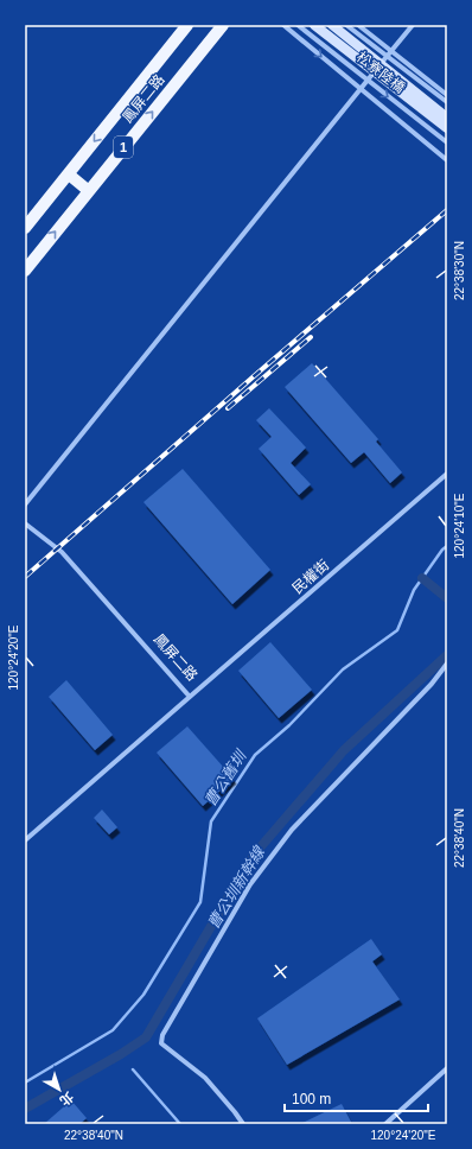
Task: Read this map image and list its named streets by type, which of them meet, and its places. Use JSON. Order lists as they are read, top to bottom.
{
  "streets": {
    "main road": ["鳳屏二路", "1"],
    "street": ["松寮陸橋", "民權街"]
  },
  "crossings": [
    ["鳳屏二路", "民權街"]
  ],
  "water": ["曹公舊圳", "曹公圳新幹線"],
  "scale_bar": "100 m",
  "north": "bottom right",
  "coordinates": [
    "22°38'30\"N",
    "120°24'10\"E",
    "120°24'20\"E",
    "22°38'40\"N"
  ]
}
